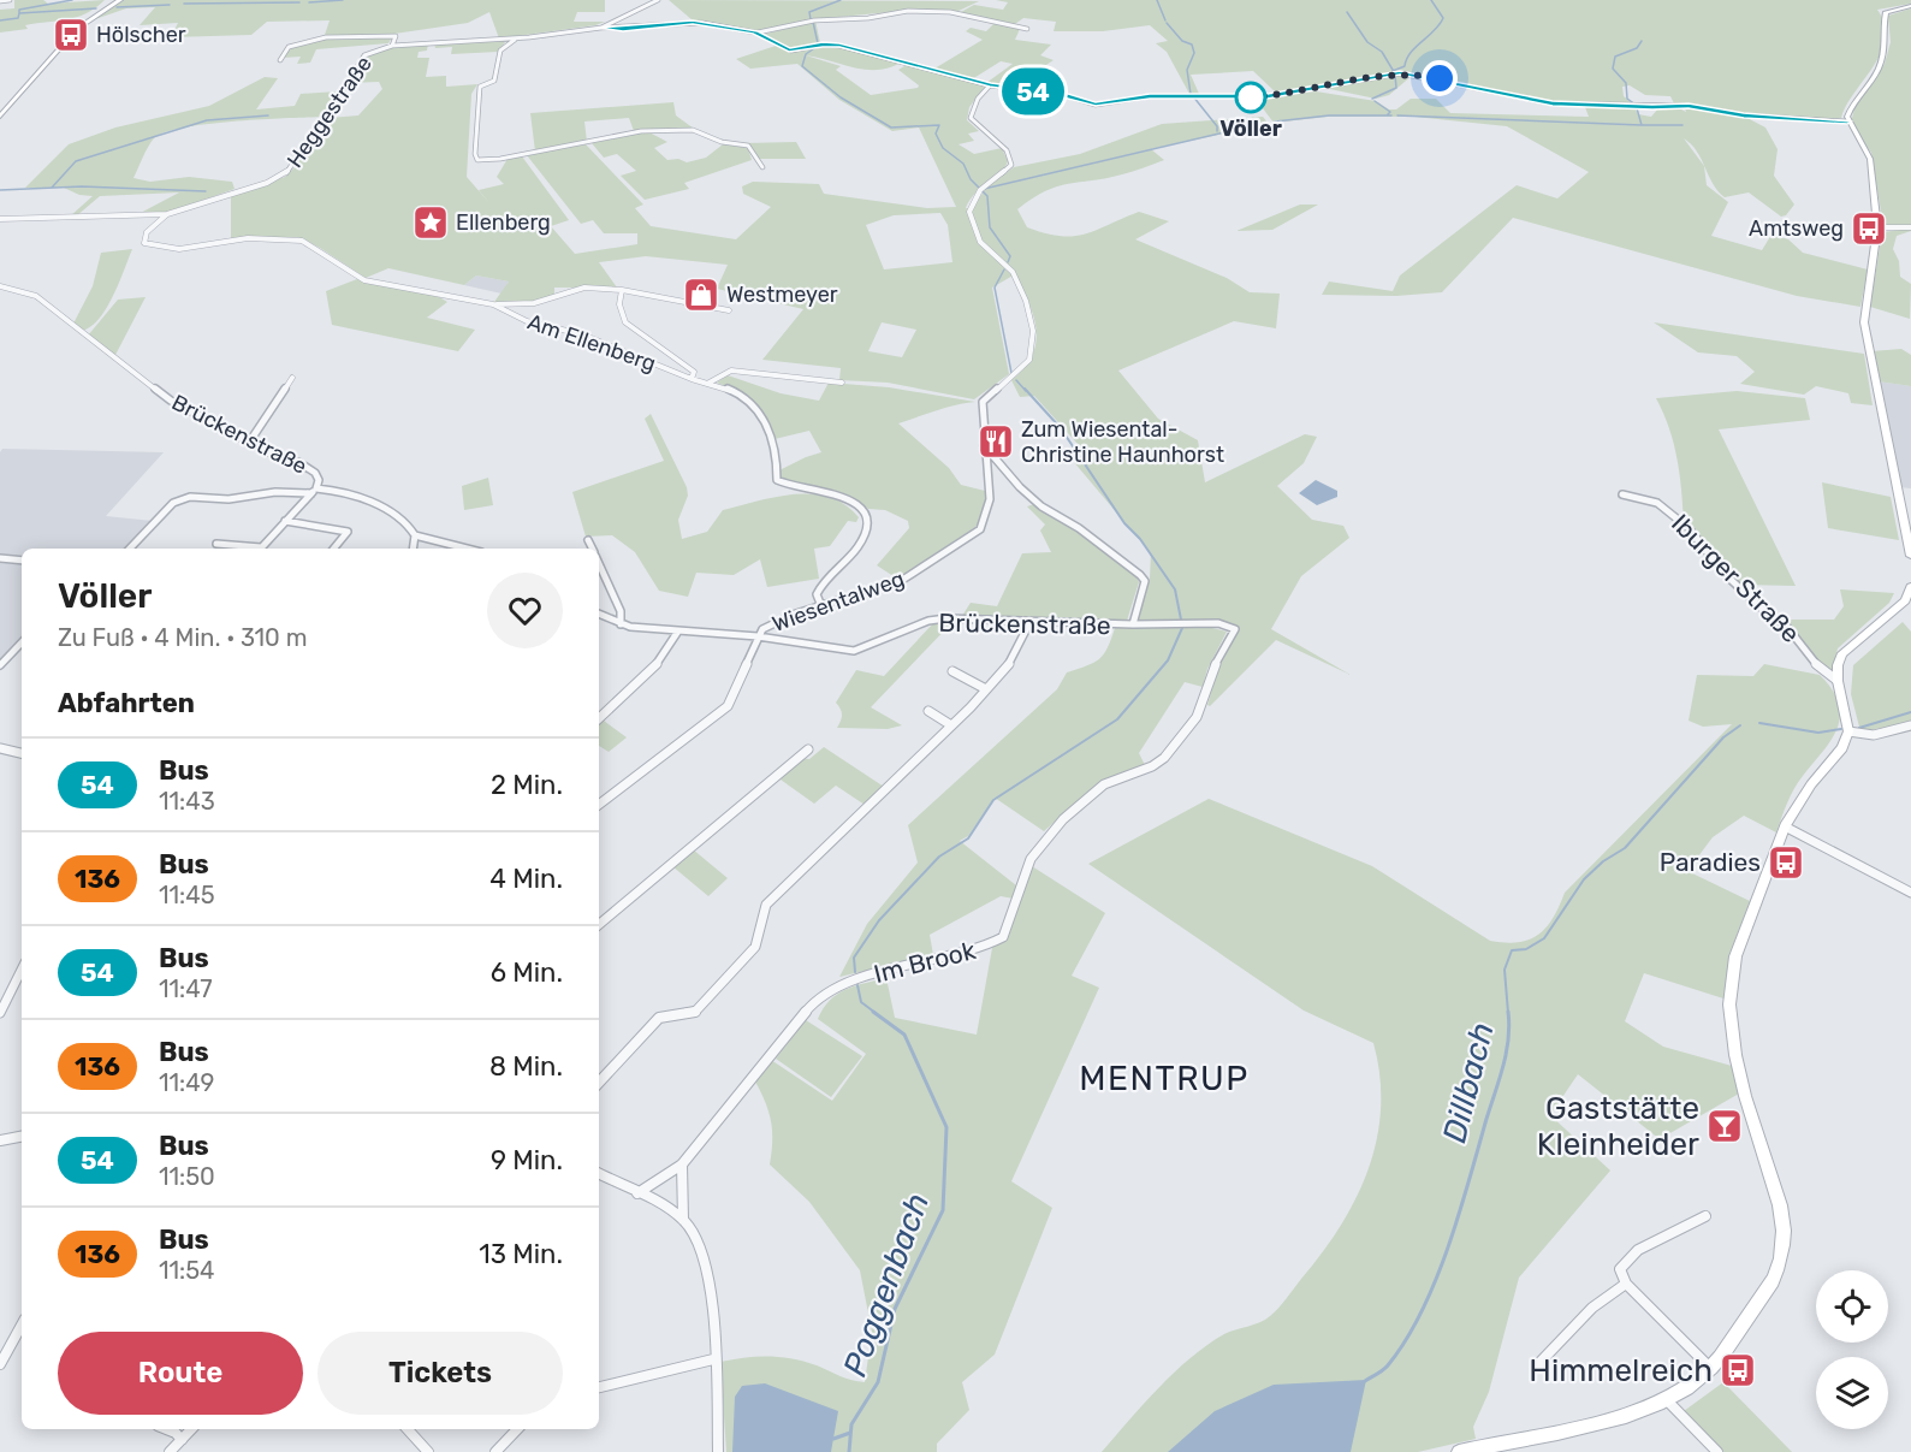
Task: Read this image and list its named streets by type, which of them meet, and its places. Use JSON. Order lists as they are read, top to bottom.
{
  "streets": {
    "street": [
      "Heggestraße",
      "Am Ellenberg",
      "Brückenstraße",
      "Iburger Straße",
      "Wiesentalweg",
      "Im Brook"
    ]
  },
  "crossings": [
    ["Heggestraße", "Am Ellenberg"],
    ["Am Ellenberg", "Wiesentalweg"],
    ["Brückenstraße", "Wiesentalweg"],
    ["Brückenstraße", "Im Brook"]
  ],
  "districts": ["MENTRUP"],
  "water": ["Dillbach", "Poggenbach"],
  "places": {
    "bus stop": [
      "Hölscher",
      "Amtsweg",
      "Paradies",
      "Himmelreich"
    ],
    "other": ["Völler"],
    "place": ["Ellenberg"],
    "shop": ["Westmeyer"],
    "restaurant": ["Zum Wiesental- Christine Haunhorst"],
    "bar": ["Gaststätte Kleinheider"]
  },
  "lines": ["bus line 54"],
  "page": {
    "on_map": "54",
    "heading": [
      ["Völler", "Zu Fuß · 4 Min. · 310 m"],
      "Abfahrten"
    ],
    "list": [
      {
        "mark": "54",
        "name": "Bus",
        "note": "11:43",
        "value": "2 Min."
      },
      {
        "mark": "136",
        "name": "Bus",
        "note": "11:45",
        "value": "4 Min."
      },
      {
        "mark": "54",
        "name": "Bus",
        "note": "11:47",
        "value": "6 Min."
      },
      {
        "mark": "136",
        "name": "Bus",
        "note": "11:49",
        "value": "8 Min."
      },
      {
        "mark": "54",
        "name": "Bus",
        "note": "11:50",
        "value": "9 Min."
      },
      {
        "mark": "136",
        "name": "Bus",
        "note": "11:54",
        "value": "13 Min."
      }
    ],
    "buttons": ["Route", "Tickets"]
  }
}
